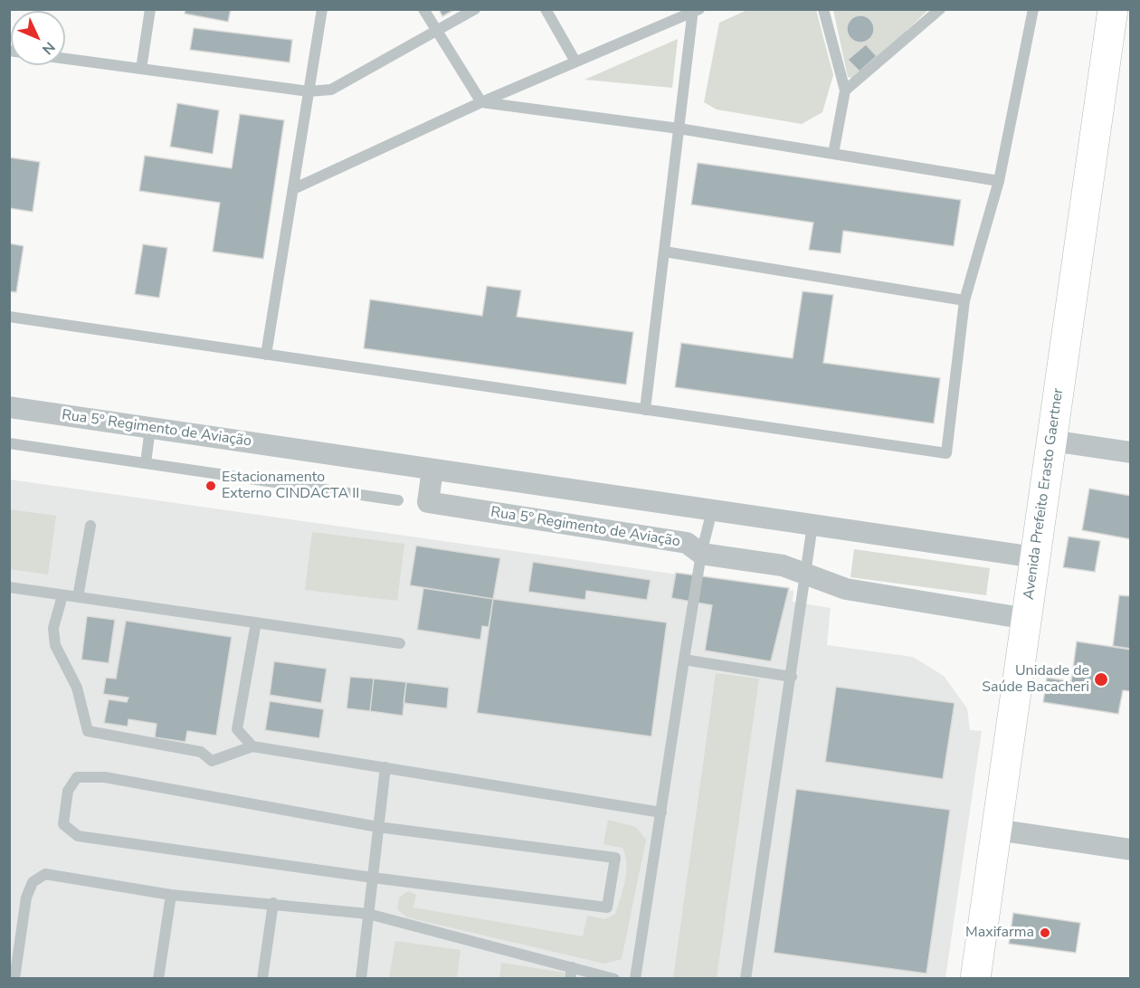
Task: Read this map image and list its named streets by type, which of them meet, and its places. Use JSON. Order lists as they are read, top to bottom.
{
  "streets": {
    "main road": ["Avenida Prefeito Erasto Gaertner"],
    "street": ["Rua 5º Regimento de Aviação"]
  },
  "crossings": [
    ["Rua 5º Regimento de Aviação", "Avenida Prefeito Erasto Gaertner"]
  ],
  "places": ["Estacionamento Externo CINDACTA II", "Unidade de Saúde Bacacheri", "Maxifarma"],
  "north": "bottom right"
}
